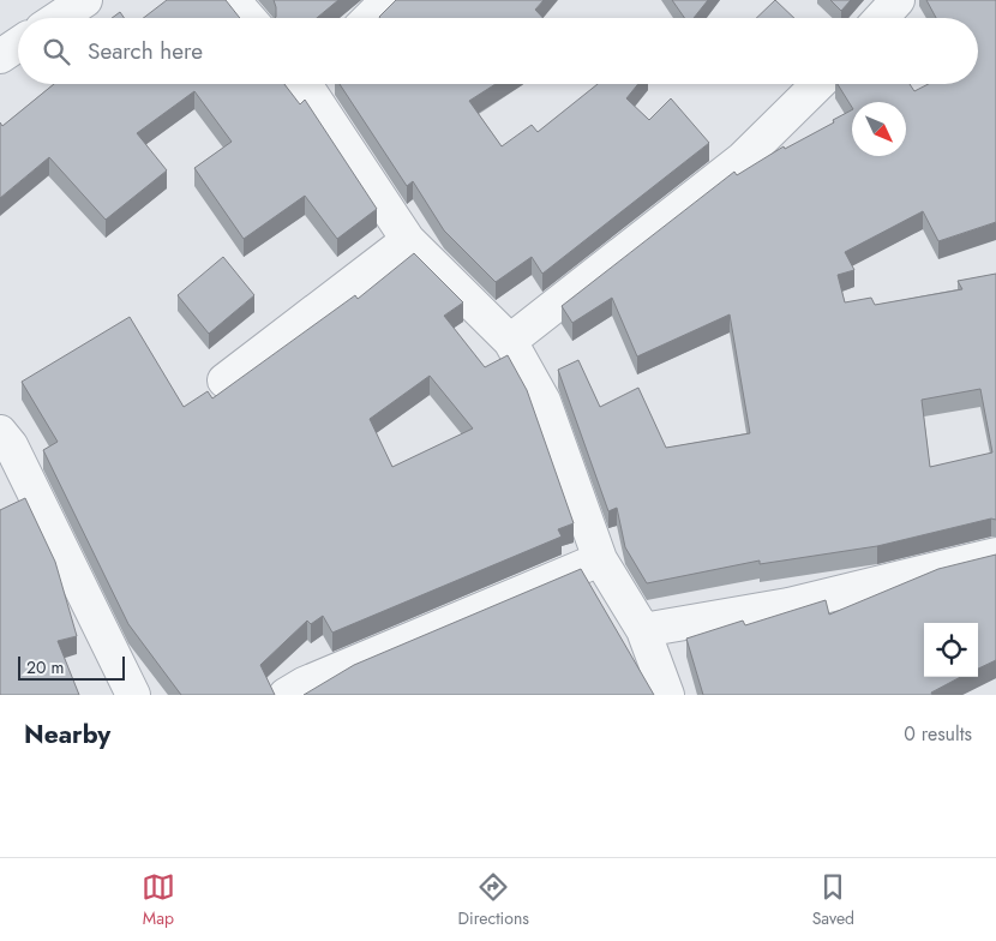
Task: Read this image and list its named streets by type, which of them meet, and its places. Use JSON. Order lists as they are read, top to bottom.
{
  "scale_bar": "20 m",
  "north": "bottom right",
  "page": {
    "search": "Search here",
    "scale": "20 m",
    "heading": ["Nearby", "0 results"],
    "nav": ["Map", "Directions", "Saved"]
  }
}
